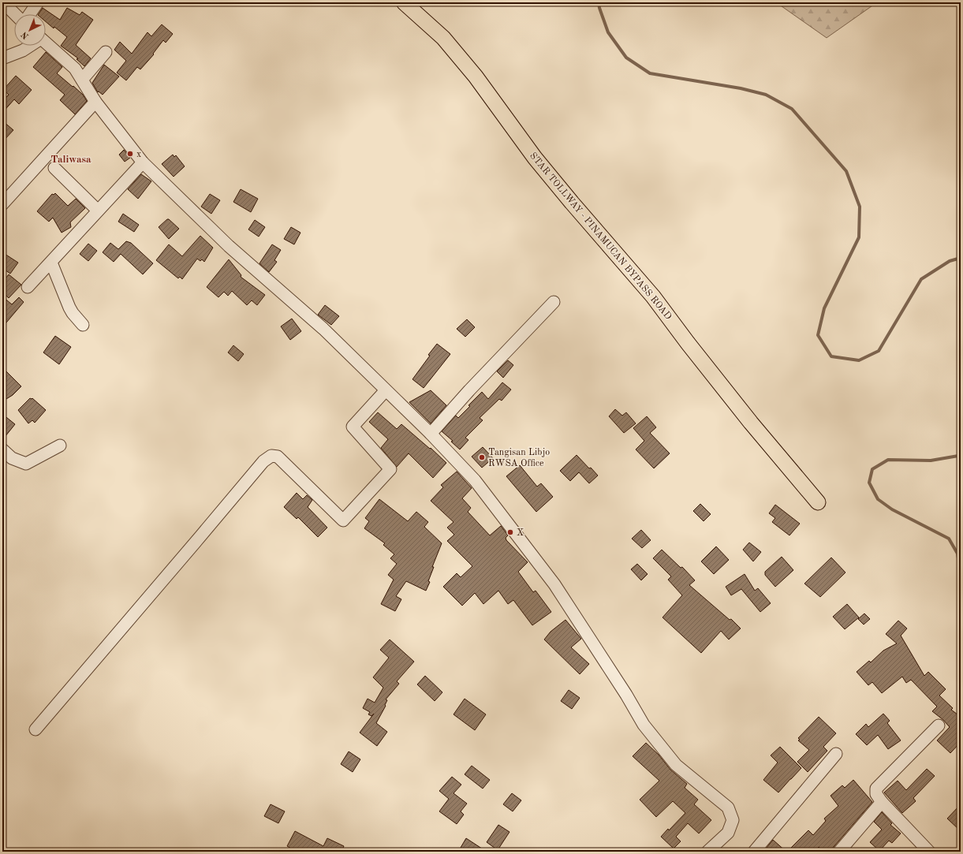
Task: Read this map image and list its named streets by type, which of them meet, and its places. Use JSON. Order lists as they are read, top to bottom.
{
  "streets": {
    "main road": ["STAR TOLLWAY - PINAMUCAN BYPASS ROAD"]
  },
  "districts": ["Taliwasa"],
  "places": ["x", "Tangisan Libjo RWSA Office", "X"],
  "north": "bottom left"
}
